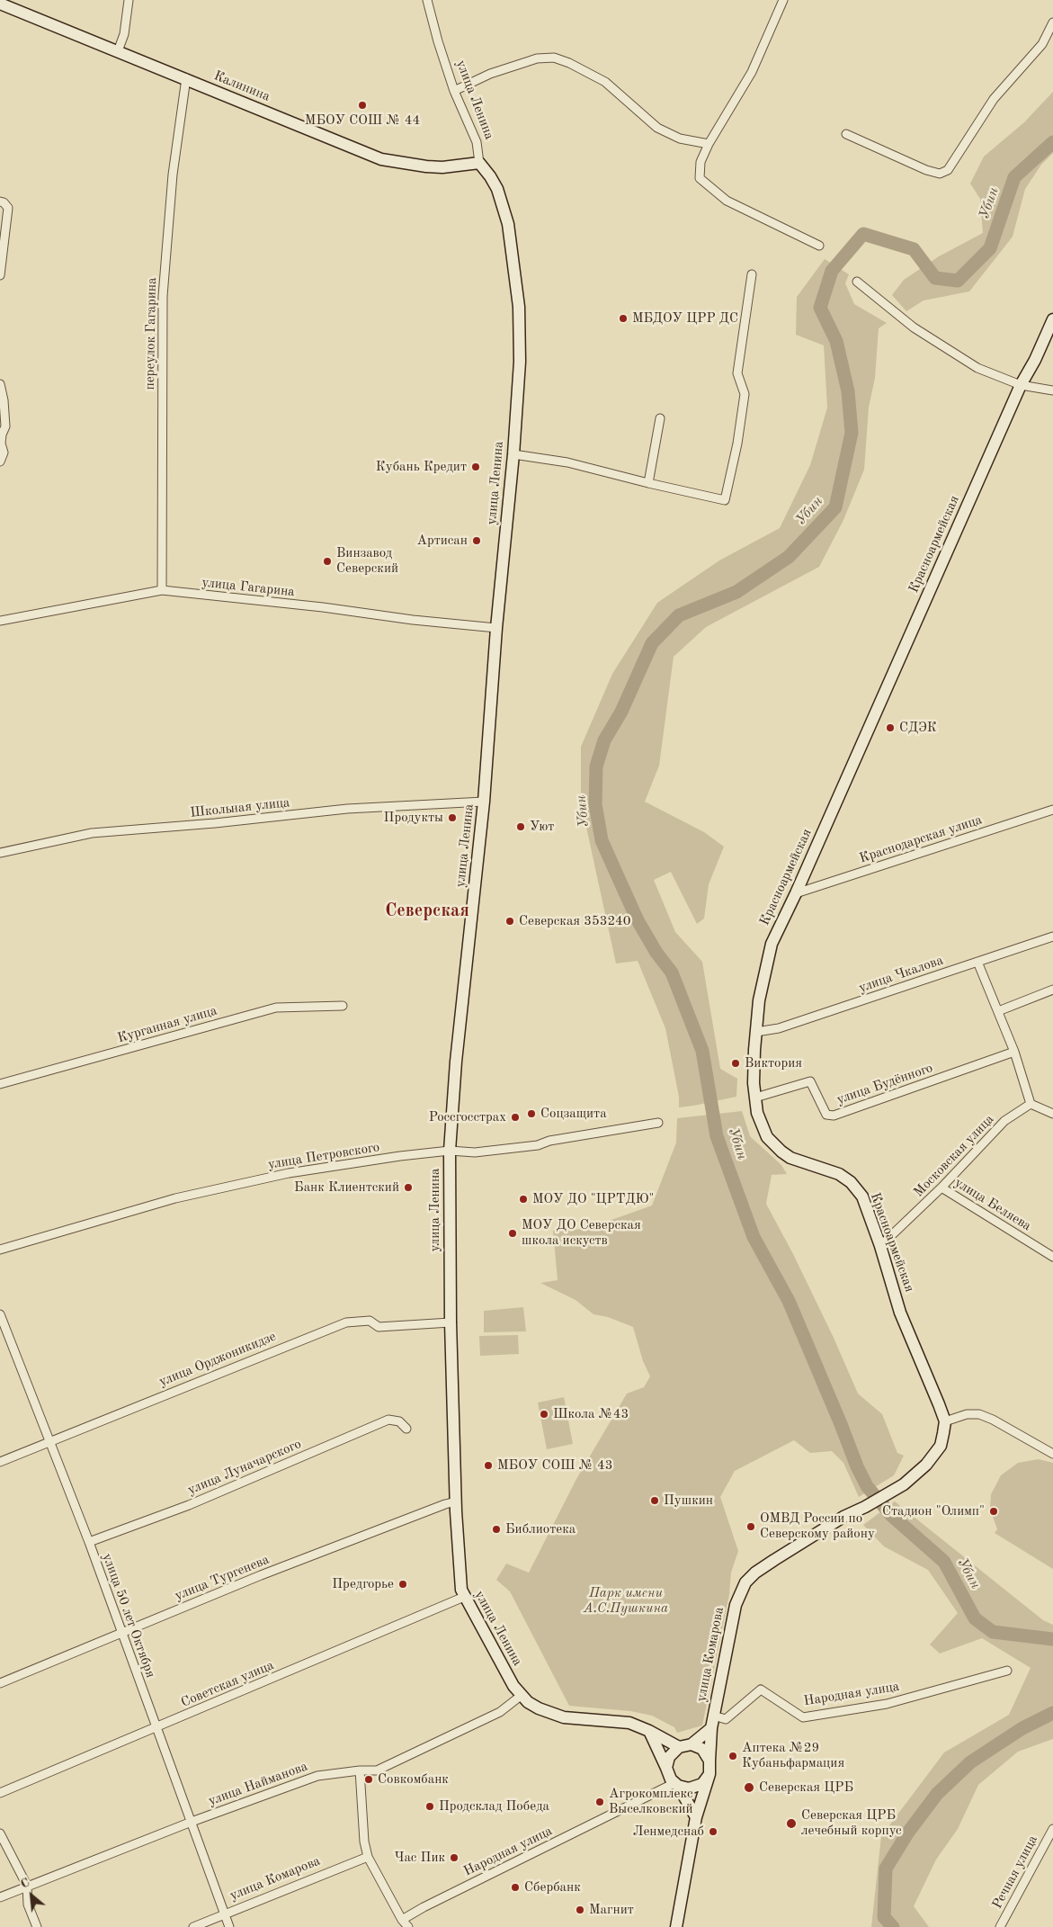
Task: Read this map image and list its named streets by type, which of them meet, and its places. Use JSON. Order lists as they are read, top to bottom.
{
  "streets": {
    "street": [
      "Калинина",
      "улица Ленина",
      "переулок Гагарина",
      "Красноармейская",
      "улица Гагарина",
      "Школьная улица",
      "Краснодарская улица",
      "улица Чкалова",
      "Курганная улица",
      "улица Будённого",
      "улица Петровского",
      "Московская улица",
      "улица Беляева",
      "улица Орджоникидзе",
      "улица Луначарского",
      "улица Тургенева",
      "улица 50 лет Октября",
      "улица Комарова",
      "Советская улица",
      "Народная улица",
      "улица Найманова",
      "Речная улица"
    ]
  },
  "crossings": [
    ["Калинина", "улица Ленина"],
    ["Калинина", "переулок Гагарина"],
    ["улица Ленина", "улица Гагарина"],
    ["улица Ленина", "Школьная улица"],
    ["улица Ленина", "улица Петровского"],
    ["улица Ленина", "улица Орджоникидзе"],
    ["улица Ленина", "улица Тургенева"],
    ["улица Ленина", "улица Комарова"],
    ["улица Ленина", "Советская улица"],
    ["улица Ленина", "Народная улица"],
    ["улица Ленина", "улица Найманова"],
    ["переулок Гагарина", "улица Гагарина"],
    ["Красноармейская", "Краснодарская улица"],
    ["Красноармейская", "улица Чкалова"],
    ["Красноармейская", "улица Будённого"],
    ["Красноармейская", "Московская улица"],
    ["Красноармейская", "улица Комарова"],
    ["Московская улица", "улица Беляева"],
    ["улица Орджоникидзе", "улица 50 лет Октября"],
    ["улица Луначарского", "улица 50 лет Октября"],
    ["улица Тургенева", "улица 50 лет Октября"],
    ["улица 50 лет Октября", "улица Комарова"],
    ["улица 50 лет Октября", "Советская улица"],
    ["улица 50 лет Октября", "улица Найманова"],
    ["улица Комарова", "Народная улица"]
  ],
  "districts": ["Северская"],
  "water": ["Убин"],
  "parks": ["Парк имени А.С.Пушкина"],
  "places": [
    "МБОУ СОШ № 44",
    "МБДОУ ЦРР ДС",
    "Кубань Кредит",
    "Артисан",
    "Винзавод Северский",
    "СДЭК",
    "Продукты",
    "Уют",
    "Северская 353240",
    "Виктория",
    "Соцзащита",
    "Россгосстрах",
    "Банк Клиентский",
    "МОУ ДО \"ЦРТДЮ\"",
    "МОУ ДО Северская школа искуств",
    "Школа №43",
    "МБОУ СОШ № 43",
    "Пушкин",
    "Стадион \"Олимп\"",
    "ОМВД России по Северскому району",
    "Библиотека",
    "Предгорье",
    "Аптека №29 Кубаньфармация",
    "Совкомбанк",
    "Северская ЦРБ",
    "Агрокомплекс Выселковский",
    "Продсклад Победа",
    "Северская ЦРБ лечебный корпус",
    "Ленмедснаб",
    "Час Пик",
    "Сбербанк",
    "Магнит"
  ],
  "north": "top left"
}
